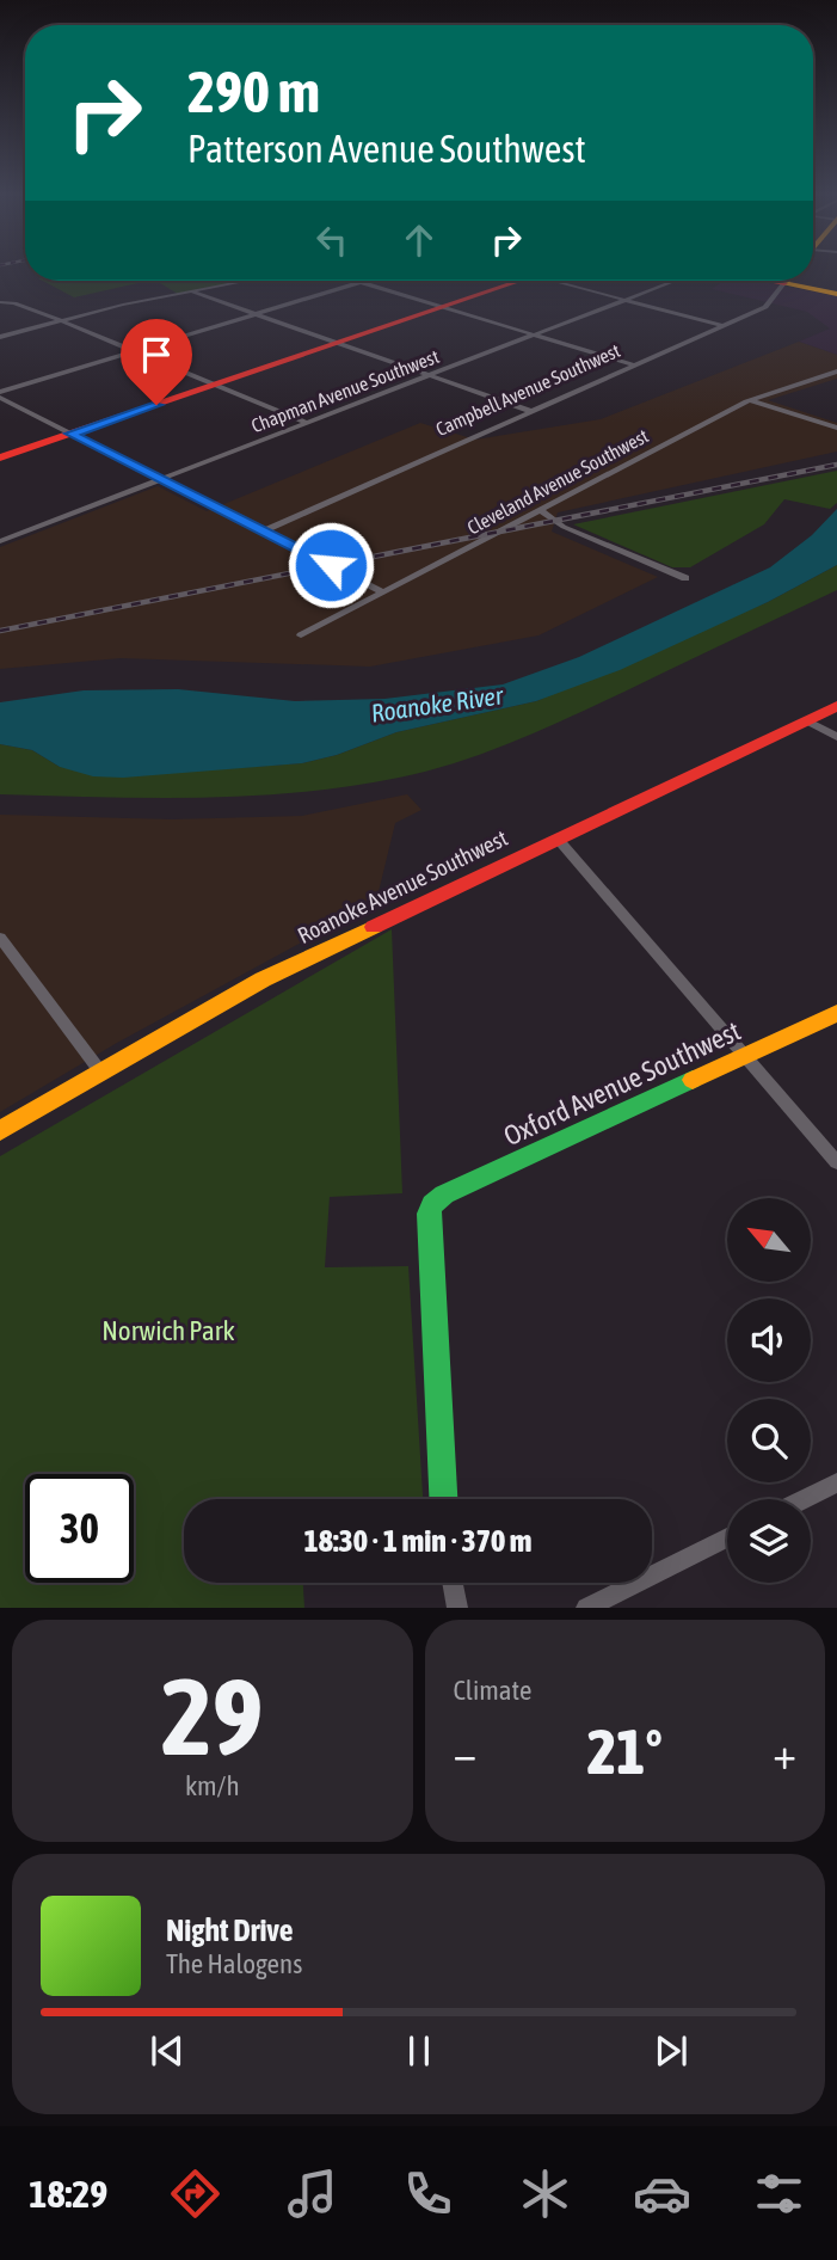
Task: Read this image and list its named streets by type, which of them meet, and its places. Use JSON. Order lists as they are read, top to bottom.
{
  "streets": {
    "main road": ["Roanoke Avenue Southwest", "Oxford Avenue Southwest"],
    "street": ["Campbell Avenue Southwest", "Chapman Avenue Southwest", "Cleveland Avenue Southwest"]
  },
  "water": ["Roanoke River"],
  "parks": ["Norwich Park"],
  "north": "top left",
  "page": {
    "turn": ["290 m", "Patterson Avenue Southwest"],
    "limit": "30",
    "trip": "18:30 · 1 min · 370 m",
    "tile": [
      ["29", "km/h"],
      "Climate"
    ],
    "heat": ["−", "21°", "+"],
    "song": ["Night Drive", "The Halogens"],
    "tabs": "18:29"
  }
}
